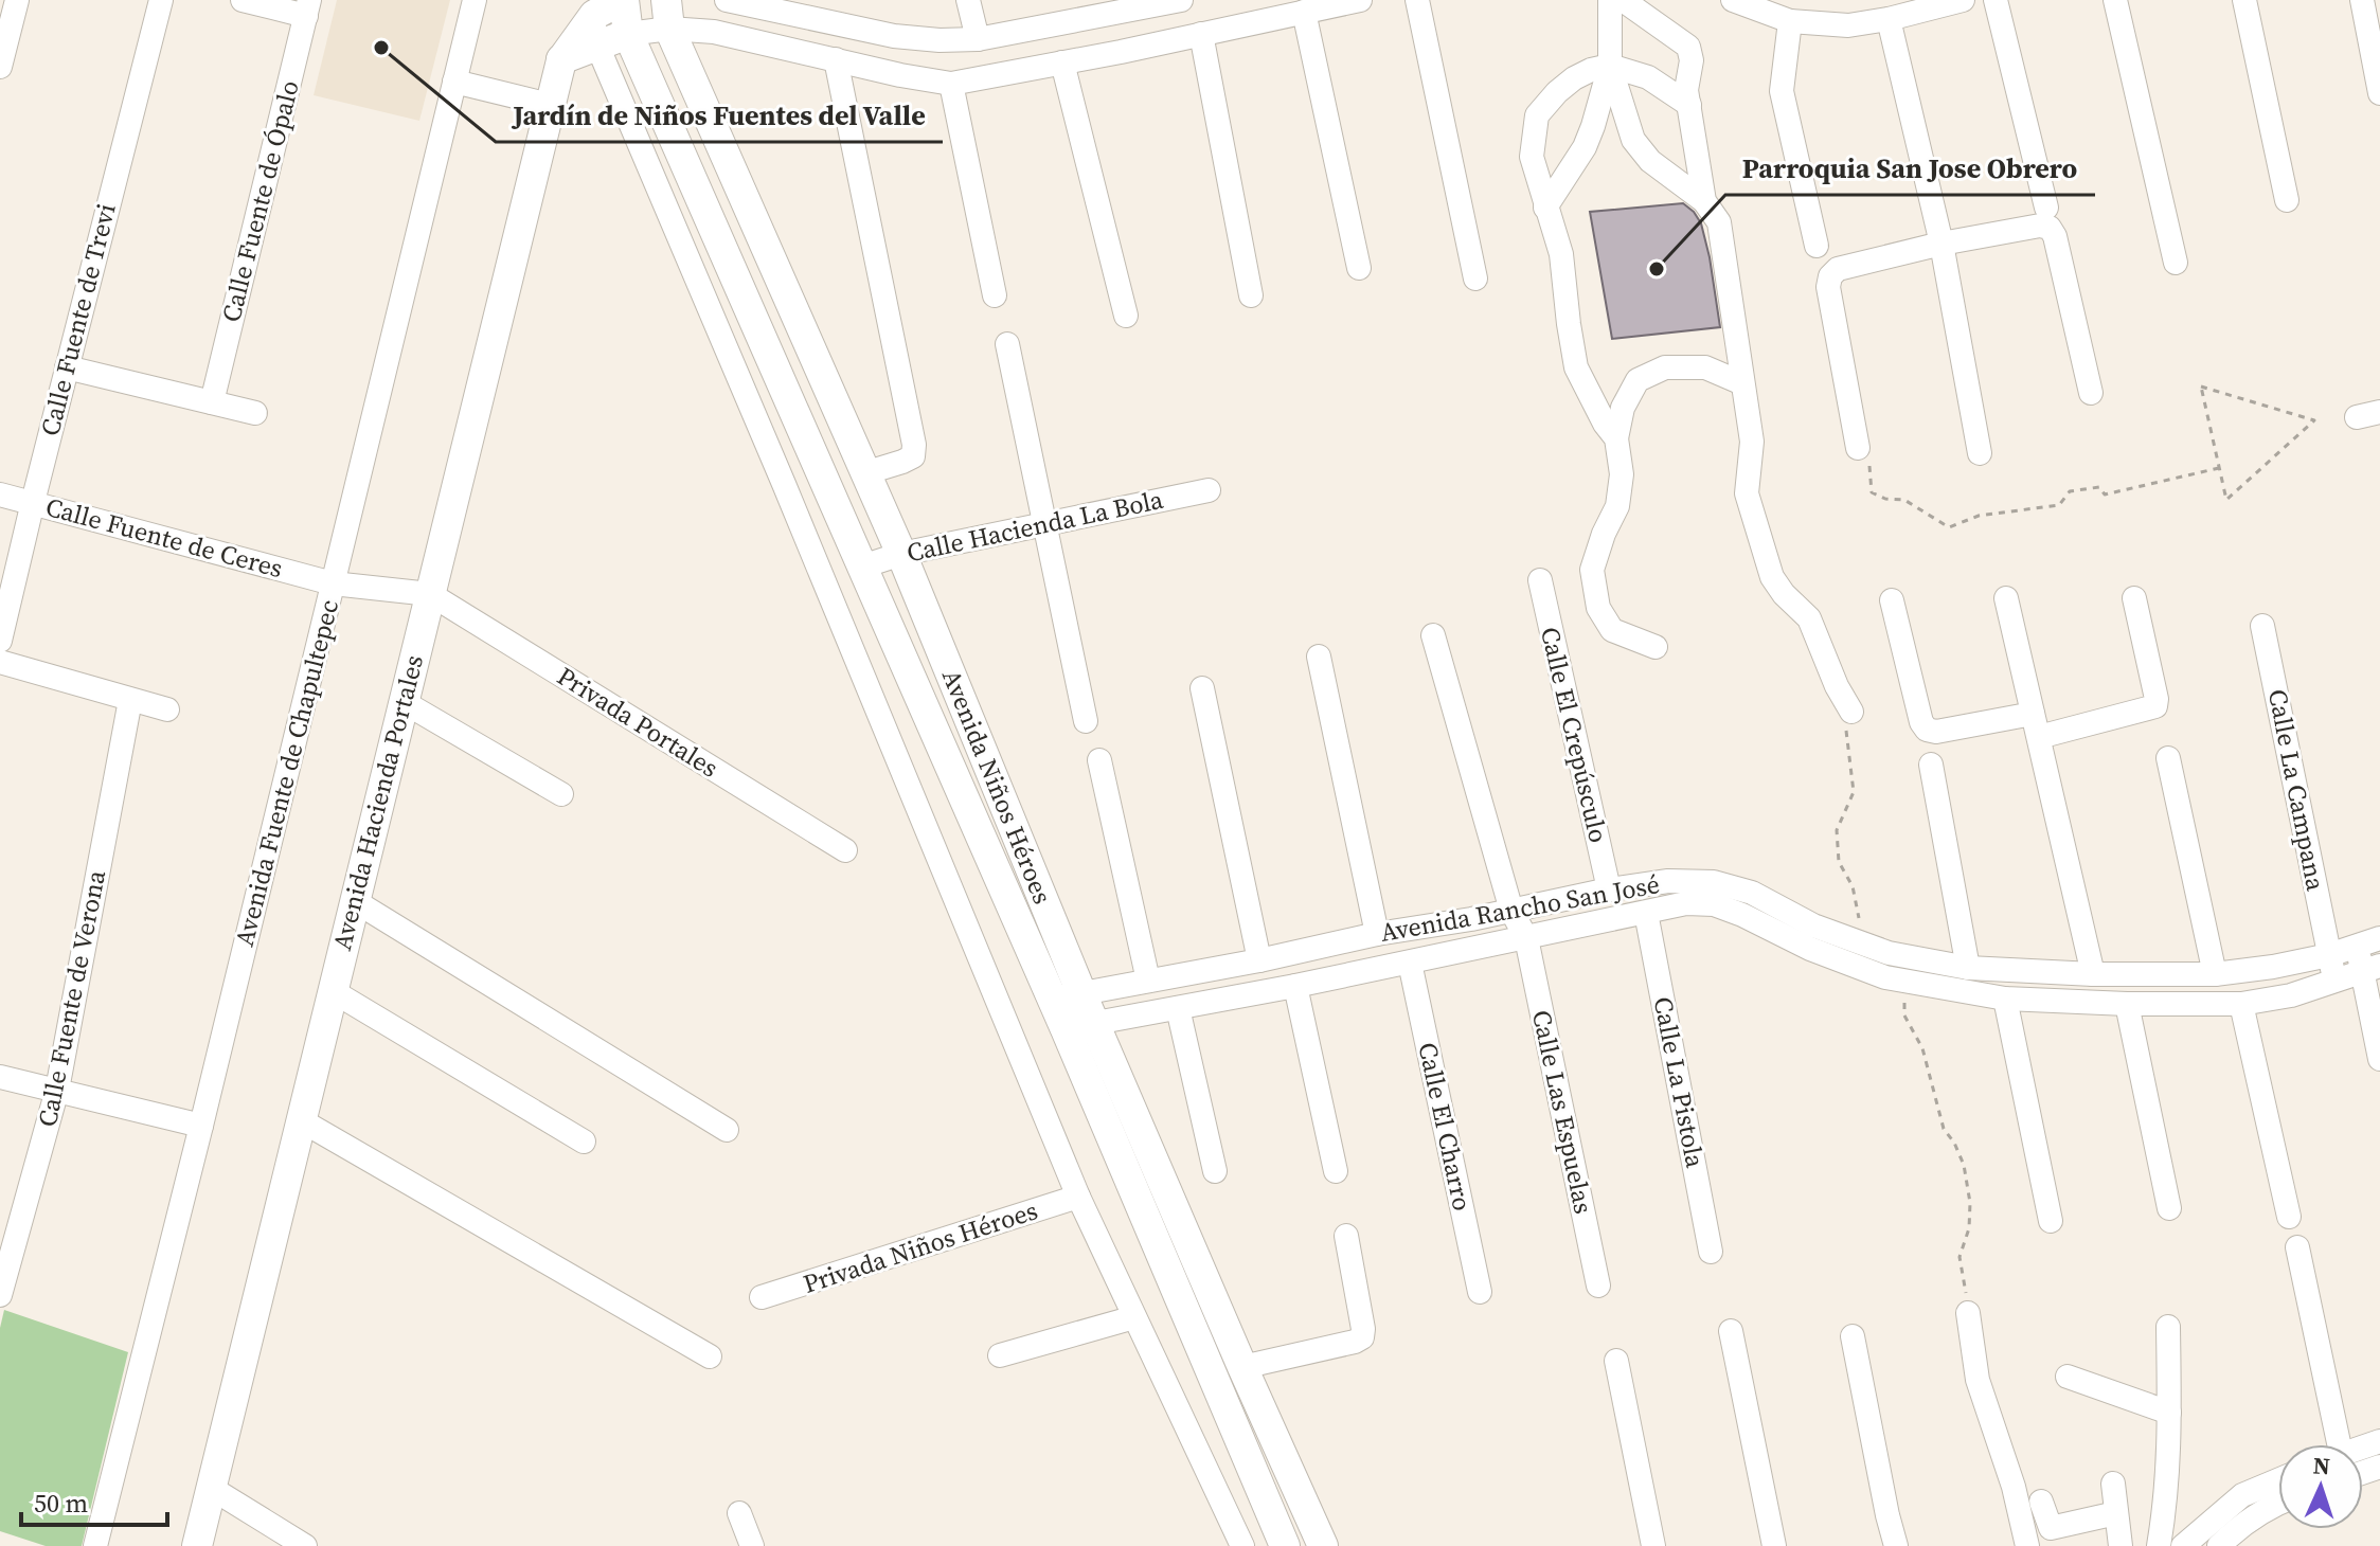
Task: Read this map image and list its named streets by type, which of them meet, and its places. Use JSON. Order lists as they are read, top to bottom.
{
  "streets": {
    "main road": ["Avenida Niños Héroes", "Avenida Hacienda Portales"],
    "street": [
      "Calle Fuente de Ópalo",
      "Calle Fuente de Trevi",
      "Calle Hacienda La Bola",
      "Calle Fuente de Ceres",
      "Privada Portales",
      "Calle El Crepúsculo",
      "Avenida Fuente de Chapultepec",
      "Calle La Campana",
      "Avenida Rancho San José",
      "Calle Fuente de Verona",
      "Calle La Pistola",
      "Calle Las Espuelas",
      "Calle El Charro",
      "Privada Niños Héroes"
    ]
  },
  "crossings": [
    ["Calle Fuente de Trevi", "Calle Fuente de Ceres"],
    ["Calle Hacienda La Bola", "Avenida Niños Héroes"],
    ["Calle Fuente de Ceres", "Privada Portales"],
    ["Calle Fuente de Ceres", "Avenida Fuente de Chapultepec"],
    ["Calle Fuente de Ceres", "Avenida Hacienda Portales"],
    ["Privada Portales", "Avenida Hacienda Portales"],
    ["Calle El Crepúsculo", "Avenida Rancho San José"],
    ["Avenida Niños Héroes", "Avenida Hacienda Portales"],
    ["Avenida Niños Héroes", "Avenida Rancho San José"],
    ["Calle La Campana", "Avenida Rancho San José"],
    ["Avenida Rancho San José", "Calle La Pistola"],
    ["Avenida Rancho San José", "Calle Las Espuelas"],
    ["Avenida Rancho San José", "Calle El Charro"]
  ],
  "places": ["Jardín de Niños Fuentes del Valle", "Parroquia San Jose Obrero"],
  "scale_bar": "50 m",
  "north": "top"
}
